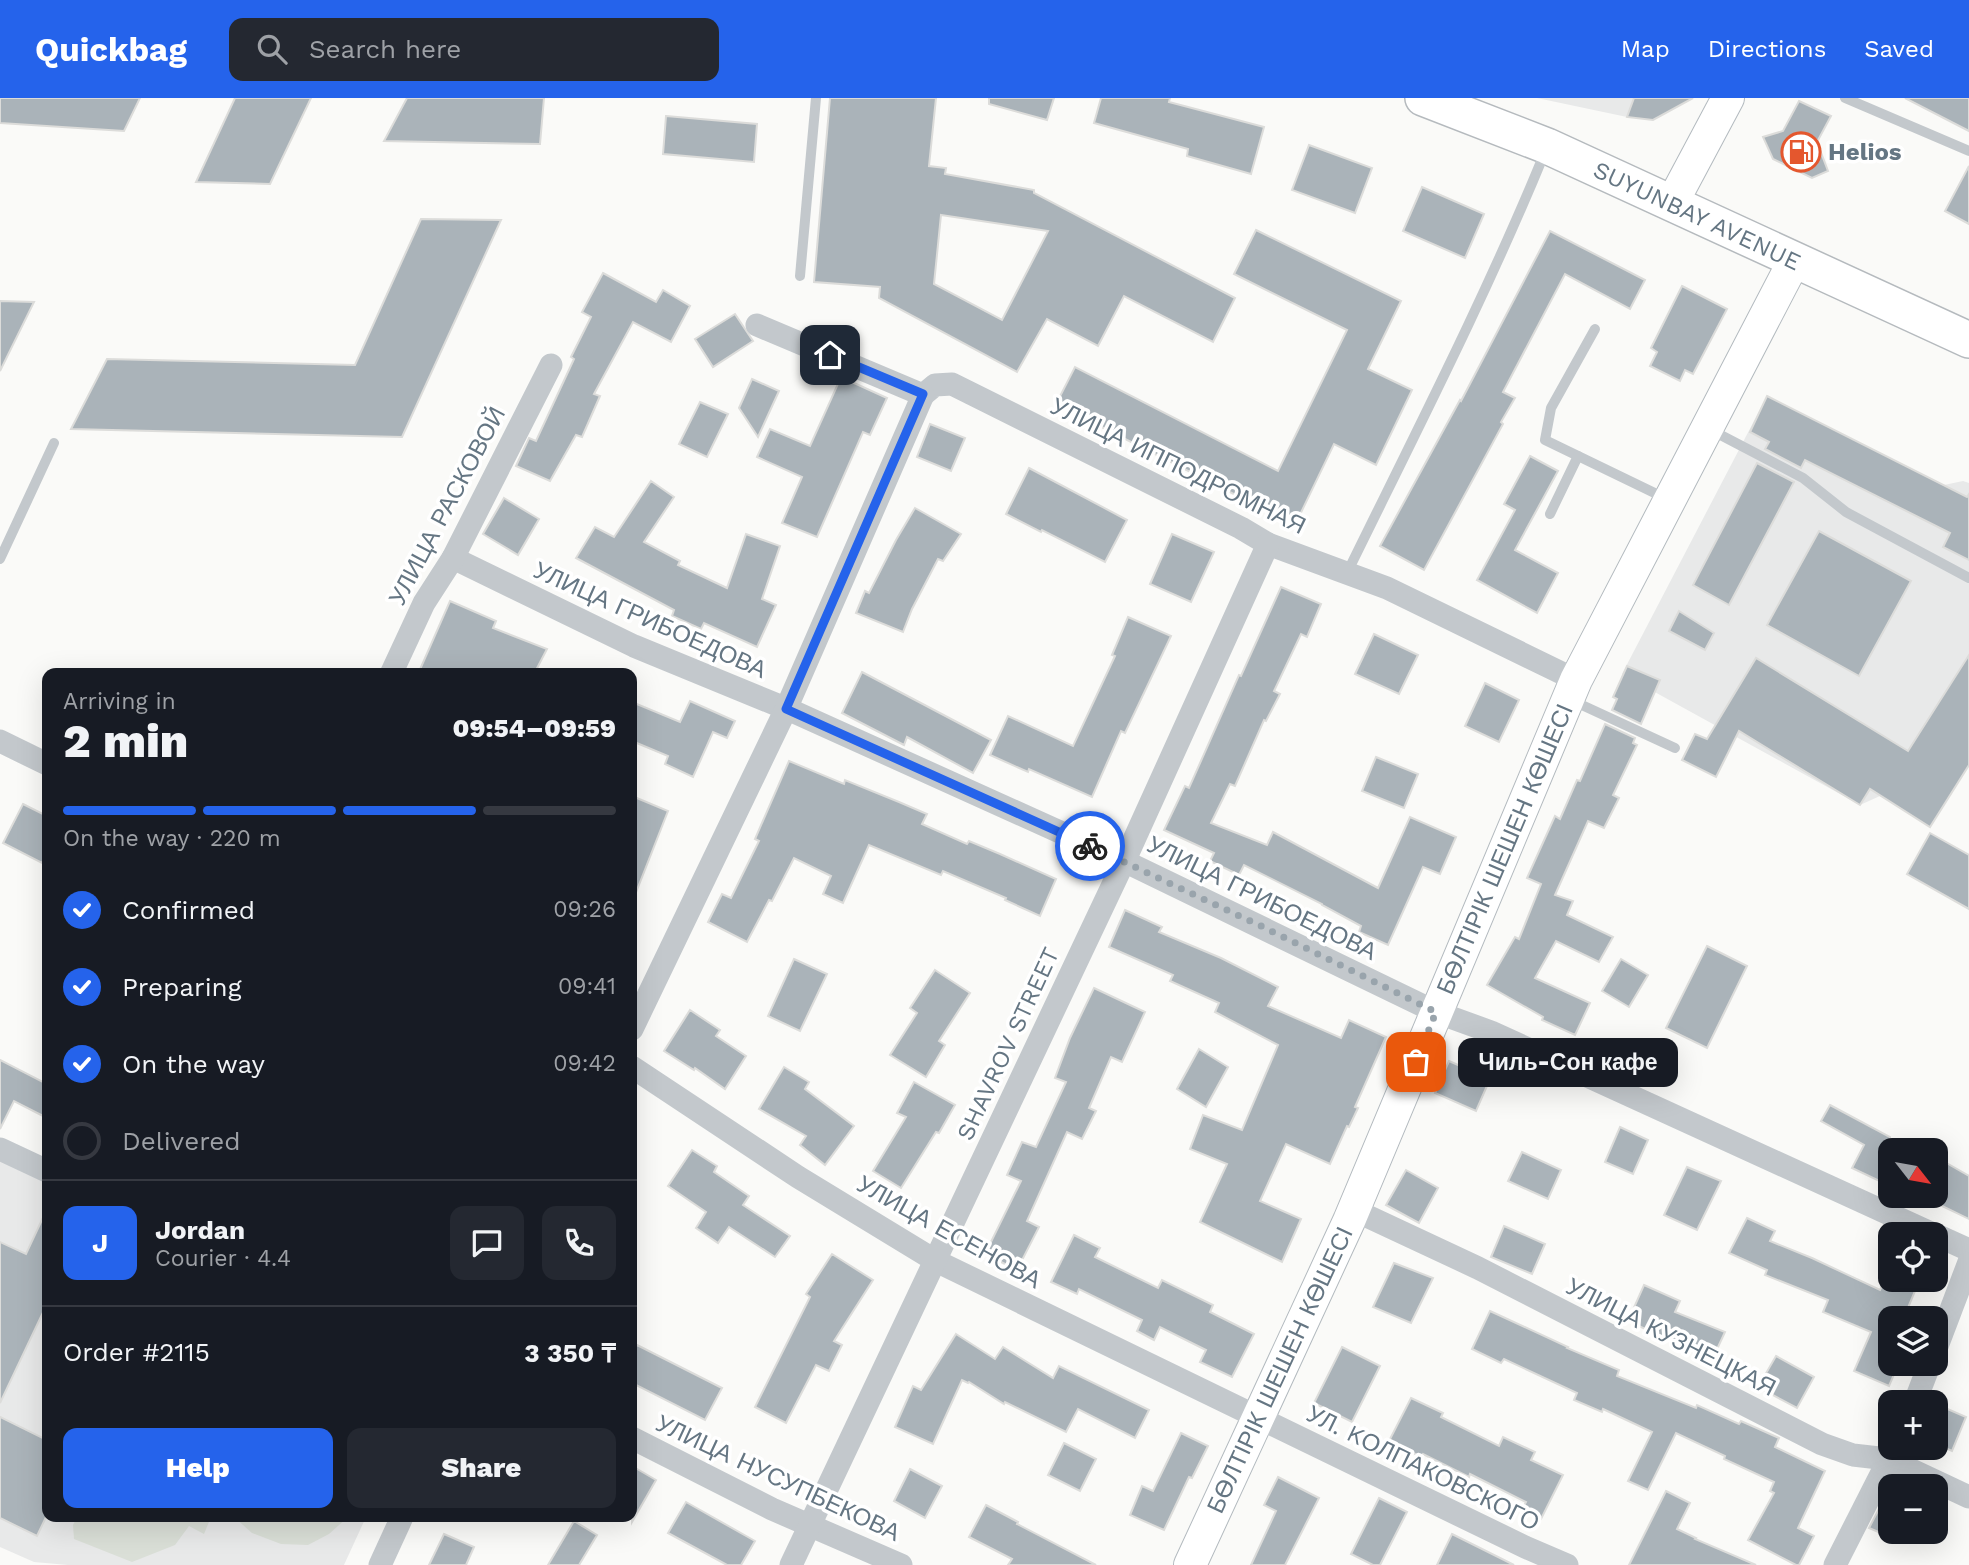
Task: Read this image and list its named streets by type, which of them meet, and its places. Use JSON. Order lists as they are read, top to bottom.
{
  "streets": {
    "main road": ["SUYUNBAY AVENUE"],
    "street": [
      "УЛИЦА ИППОДРОМНАЯ",
      "УЛИЦА РАСКОВОЙ",
      "УЛИЦА ГРИБОЕДОВА",
      "БӨЛТІРІК ШЕШЕН КӨШЕСІ",
      "SHAVROV STREET",
      "УЛИЦА ЕСЕНОВА",
      "УЛИЦА КУЗНЕЦКАЯ",
      "УЛ. KОЛПАКОВСКОГО",
      "УЛИЦА НУСУПБЕКОВА"
    ]
  },
  "crossings": [
    ["SUYUNBAY AVENUE", "БӨЛТІРІК ШЕШЕН КӨШЕСІ"],
    ["УЛИЦА ИППОДРОМНАЯ", "БӨЛТІРІК ШЕШЕН КӨШЕСІ"],
    ["УЛИЦА ИППОДРОМНАЯ", "SHAVROV STREET"],
    ["УЛИЦА РАСКОВОЙ", "УЛИЦА ГРИБОЕДОВА"],
    ["УЛИЦА ГРИБОЕДОВА", "БӨЛТІРІК ШЕШЕН КӨШЕСІ"],
    ["УЛИЦА ГРИБОЕДОВА", "SHAVROV STREET"],
    ["БӨЛТІРІК ШЕШЕН КӨШЕСІ", "УЛИЦА ЕСЕНОВА"],
    ["БӨЛТІРІК ШЕШЕН КӨШЕСІ", "УЛИЦА КУЗНЕЦКАЯ"],
    ["БӨЛТІРІК ШЕШЕН КӨШЕСІ", "УЛ. KОЛПАКОВСКОГО"],
    ["SHAVROV STREET", "УЛИЦА ЕСЕНОВА"],
    ["SHAVROV STREET", "УЛИЦА НУСУПБЕКОВА"],
    ["УЛИЦА ЕСЕНОВА", "УЛ. KОЛПАКОВСКОГО"]
  ],
  "places": {
    "fuel station": ["Helios"],
    "other": ["Чиль-Сон кафе"]
  },
  "north": "bottom right",
  "page": {
    "header": "Quickbag",
    "search": "Search here",
    "nav": ["Map", "Directions", "Saved"],
    "heading": ["2 min", "Arriving in", "09:54–09:59"],
    "panel": [
      "Jordan",
      "Courier · 4.4",
      "Order #2115",
      "3 350 ₸"
    ],
    "bar": "On the way · 220 m",
    "list": [
      ["Confirmed", "09:26"],
      ["Preparing", "09:41"],
      ["On the way", "09:42"],
      "Delivered"
    ],
    "bubble": "Чиль-Сон кафе",
    "map_buttons": ["+", "−"],
    "round": "J",
    "buttons": ["Help", "Share"]
  }
}
